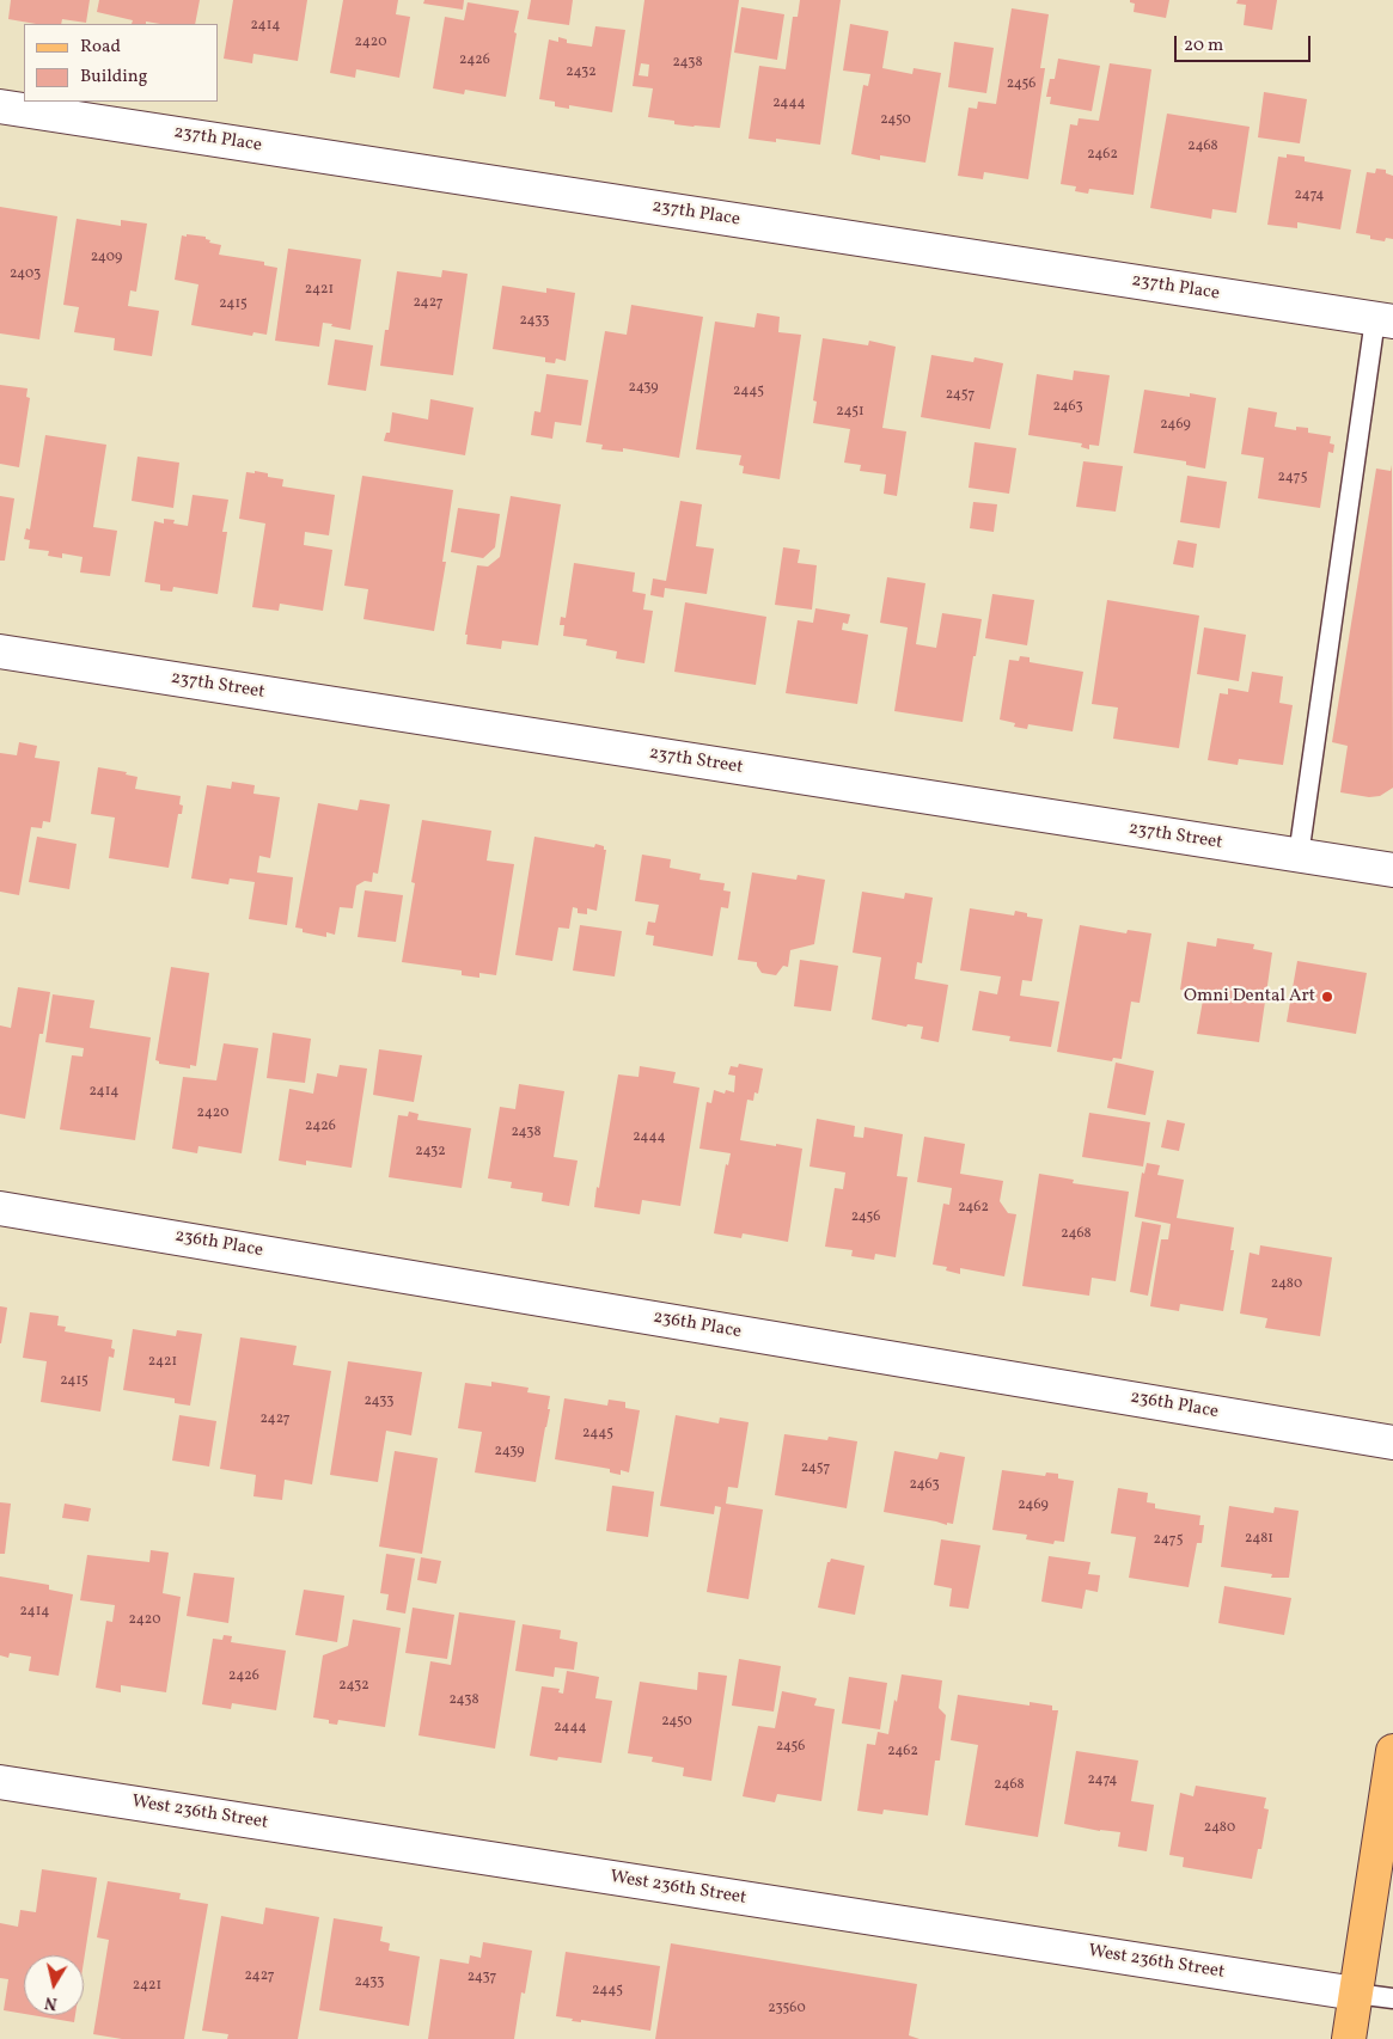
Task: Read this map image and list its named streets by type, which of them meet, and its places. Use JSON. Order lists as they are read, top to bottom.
{
  "streets": {
    "street": [
      "237th Place",
      "237th Street",
      "236th Place",
      "West 236th Street"
    ]
  },
  "places": ["Omni Dental Art"],
  "house_numbers": [
    "2414",
    "2420",
    "2426",
    "2438",
    "2432",
    "2456",
    "2444",
    "2450",
    "2468",
    "2462",
    "2474",
    "2409",
    "2403",
    "2421",
    "2427",
    "2415",
    "2433",
    "2439",
    "2445",
    "2457",
    "2463",
    "2451",
    "2469",
    "2475",
    "2414",
    "2420",
    "2426",
    "2438",
    "2444",
    "2432",
    "2462",
    "2456",
    "2468",
    "2480",
    "2421",
    "2415",
    "2433",
    "2427",
    "2445",
    "2439",
    "2457",
    "2463",
    "2469",
    "2481",
    "2475",
    "2414",
    "2420",
    "2426",
    "2432",
    "2438",
    "2450",
    "2444",
    "2456",
    "2462",
    "2474",
    "2468",
    "2480",
    "2427",
    "2437",
    "2433",
    "2421",
    "2445",
    "23560"
  ],
  "legend": ["Road", "Building"],
  "scale_bar": "20 m",
  "north": "bottom"
}
